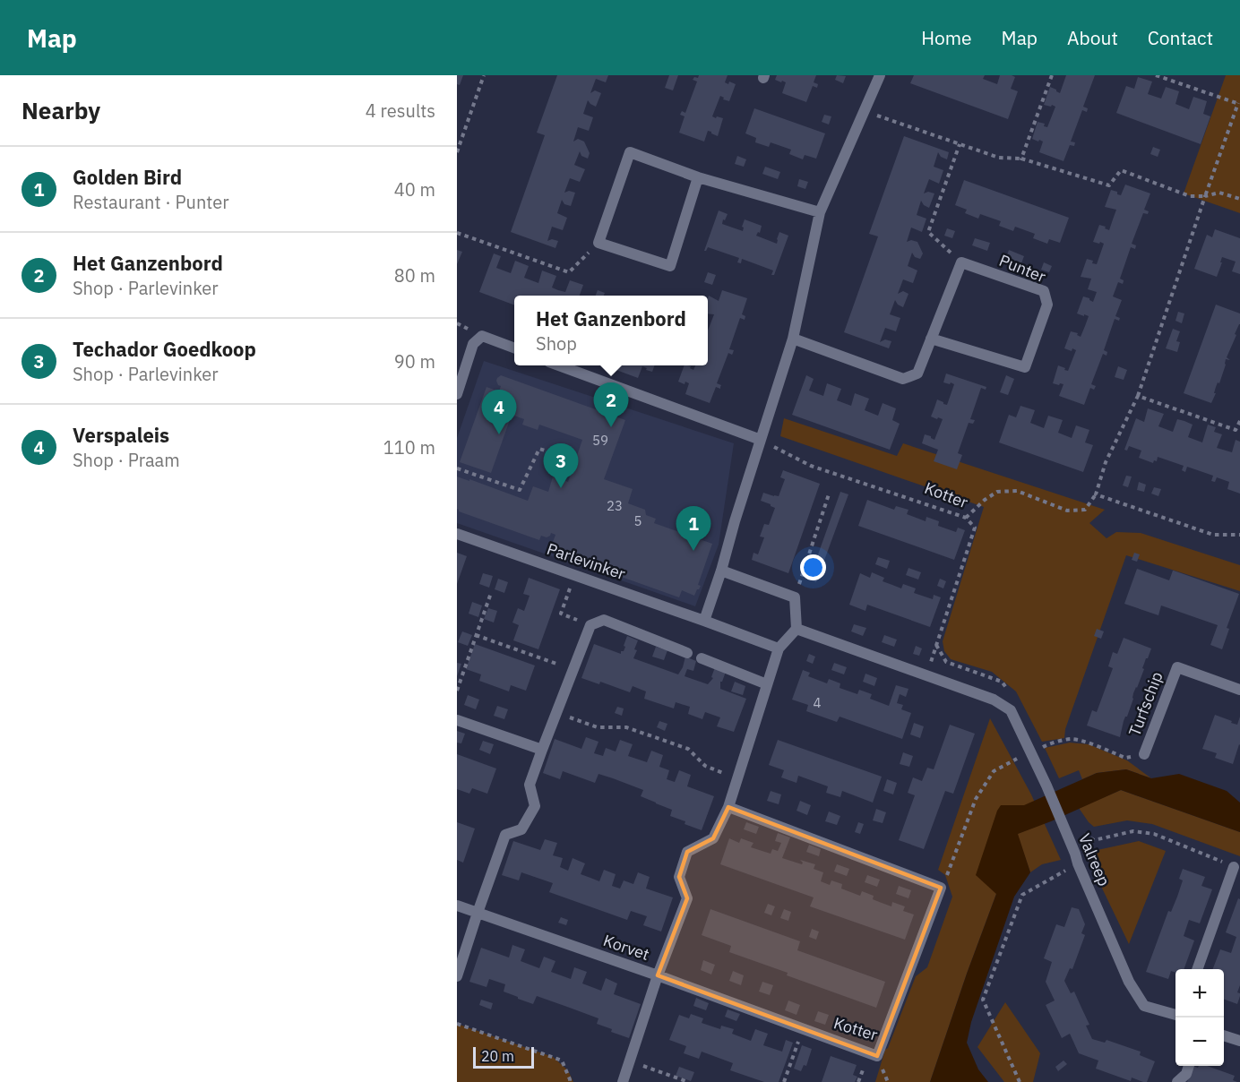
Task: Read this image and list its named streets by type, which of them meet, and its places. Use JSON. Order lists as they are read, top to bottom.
{
  "streets": {
    "street": [
      "Punter",
      "Kotter",
      "Parlevinker",
      "Turfschip",
      "Valreep",
      "Korvet"
    ]
  },
  "crossings": [
    ["Kotter", "Valreep"],
    ["Kotter", "Korvet"]
  ],
  "house_numbers": [
    "59",
    "23",
    "5",
    "4"
  ],
  "scale_bar": "20 m",
  "page": {
    "header": "Map",
    "nav": [
      "Home",
      "Map",
      "About",
      "Contact"
    ],
    "heading": ["Nearby", "4 results"],
    "list": [
      {
        "mark": "1",
        "name": "Golden Bird",
        "note": "Restaurant · Punter",
        "value": "40 m"
      },
      {
        "mark": "2",
        "name": "Het Ganzenbord",
        "note": "Shop · Parlevinker",
        "value": "80 m"
      },
      {
        "mark": "3",
        "name": "Techador Goedkoop",
        "note": "Shop · Parlevinker",
        "value": "90 m"
      },
      {
        "mark": "4",
        "name": "Verspaleis",
        "note": "Shop · Praam",
        "value": "110 m"
      }
    ],
    "popup": ["Het Ganzenbord", "Shop"],
    "pins": [
      "2",
      "4",
      "3",
      "1"
    ],
    "map_buttons": ["+", "−"],
    "scale": "20 m"
  }
}
